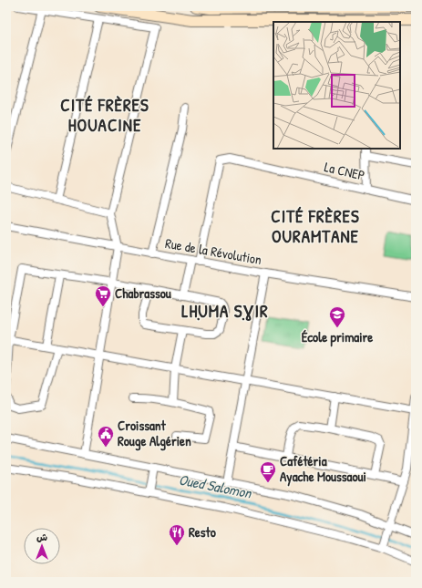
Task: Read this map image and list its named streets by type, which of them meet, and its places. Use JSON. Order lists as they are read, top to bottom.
{
  "streets": {
    "street": ["La CNEP", "Rue de la Révolution"]
  },
  "crossings": [
    ["La CNEP", "Rue de la Révolution"]
  ],
  "districts": ["CITÉ FRÈRES HOUACINE", "CITÉ FRÈRES OURAMTANE", "LḤUMA ṢƔIR"],
  "water": ["Oued Salomon"],
  "places": {
    "supermarket": ["Chabrassou"],
    "school or university": ["École primaire"],
    "public building": ["Croissant Rouge Algérien"],
    "cafe": ["Cafétéria Ayache Moussaoui"],
    "restaurant": ["Resto"]
  },
  "north": "top"
}
